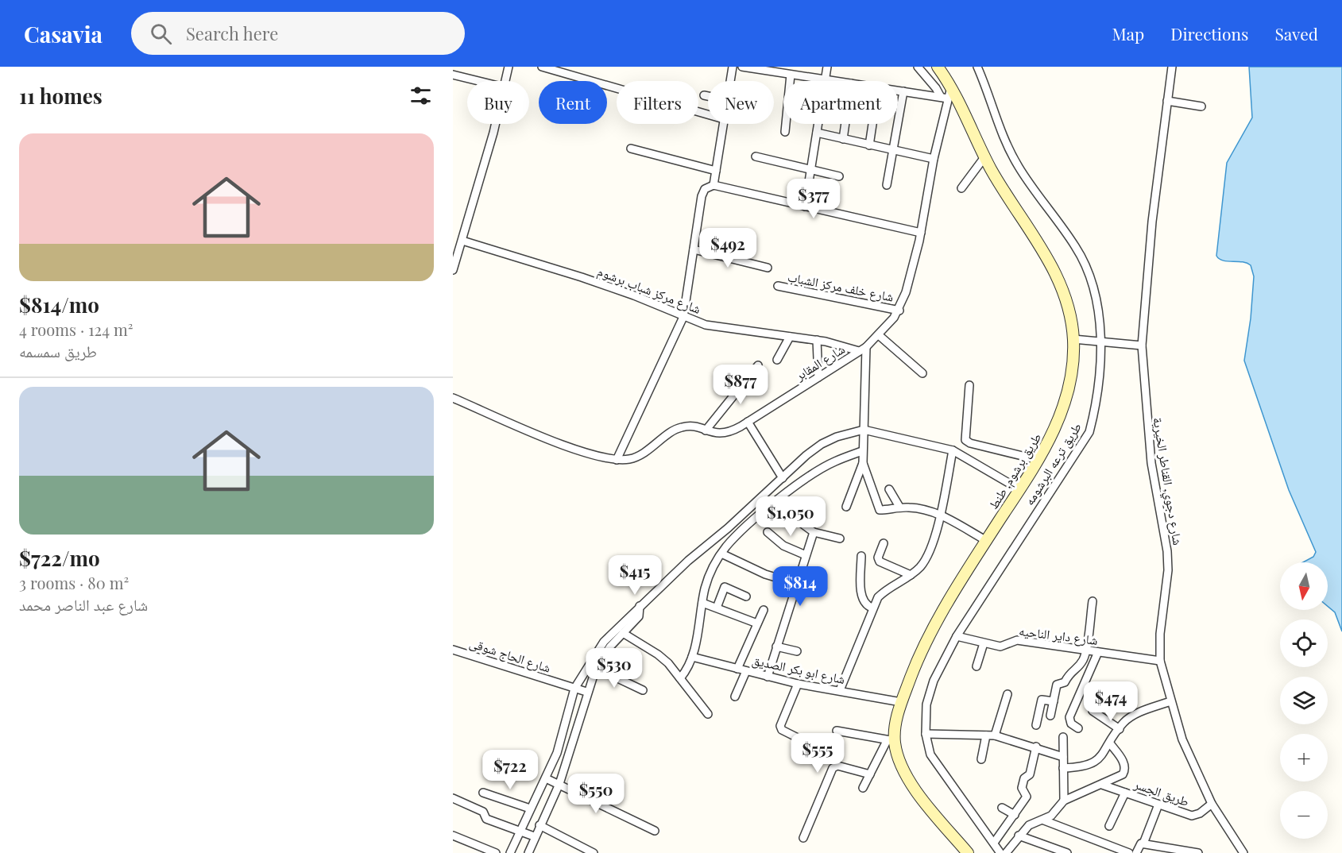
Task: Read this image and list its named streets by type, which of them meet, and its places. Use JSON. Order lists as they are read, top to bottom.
{
  "streets": {
    "main road": ["طريق برشوم, طنط"],
    "street": [
      "شارع خلف مركز الشباب",
      "شارع مركز شباب برشوم",
      "شارع المقابر",
      "طريق ترعه البرشومه",
      "شارع دجوي, القناطر الخيرية",
      "شارع داير الناحيه",
      "شارع الحاج شوقى",
      "شارع ابو بكر الصديق",
      "طريق الجسر"
    ]
  },
  "crossings": [
    ["شارع خلف مركز الشباب", "شارع المقابر"],
    ["شارع مركز شباب برشوم", "شارع المقابر"],
    ["شارع المقابر", "طريق برشوم, طنط"],
    ["طريق ترعه البرشومه", "شارع داير الناحيه"],
    ["طريق برشوم, طنط", "شارع ابو بكر الصديق"],
    ["شارع دجوي, القناطر الخيرية", "شارع داير الناحيه"],
    ["شارع دجوي, القناطر الخيرية", "طريق الجسر"]
  ],
  "north": "bottom",
  "page": {
    "header": "Casavia",
    "search": "Search here",
    "nav": ["Map", "Directions", "Saved"],
    "heading": "11 homes",
    "chip": [
      "Buy",
      "Rent",
      "Filters",
      "New",
      "Apartment"
    ],
    "list": [
      {
        "name": "$814/mo",
        "note": "4 rooms · 124 m² · طريق سمسمه"
      },
      {
        "name": "$722/mo",
        "note": "3 rooms · 80 m² · شارع عبد الناصر محمد"
      }
    ],
    "price": [
      "$377",
      "$492",
      "$877",
      "$1,050",
      "$415",
      "$814",
      "$530",
      "$474",
      "$555",
      "$722",
      "$550"
    ],
    "map_buttons": ["+", "−"]
  }
}
